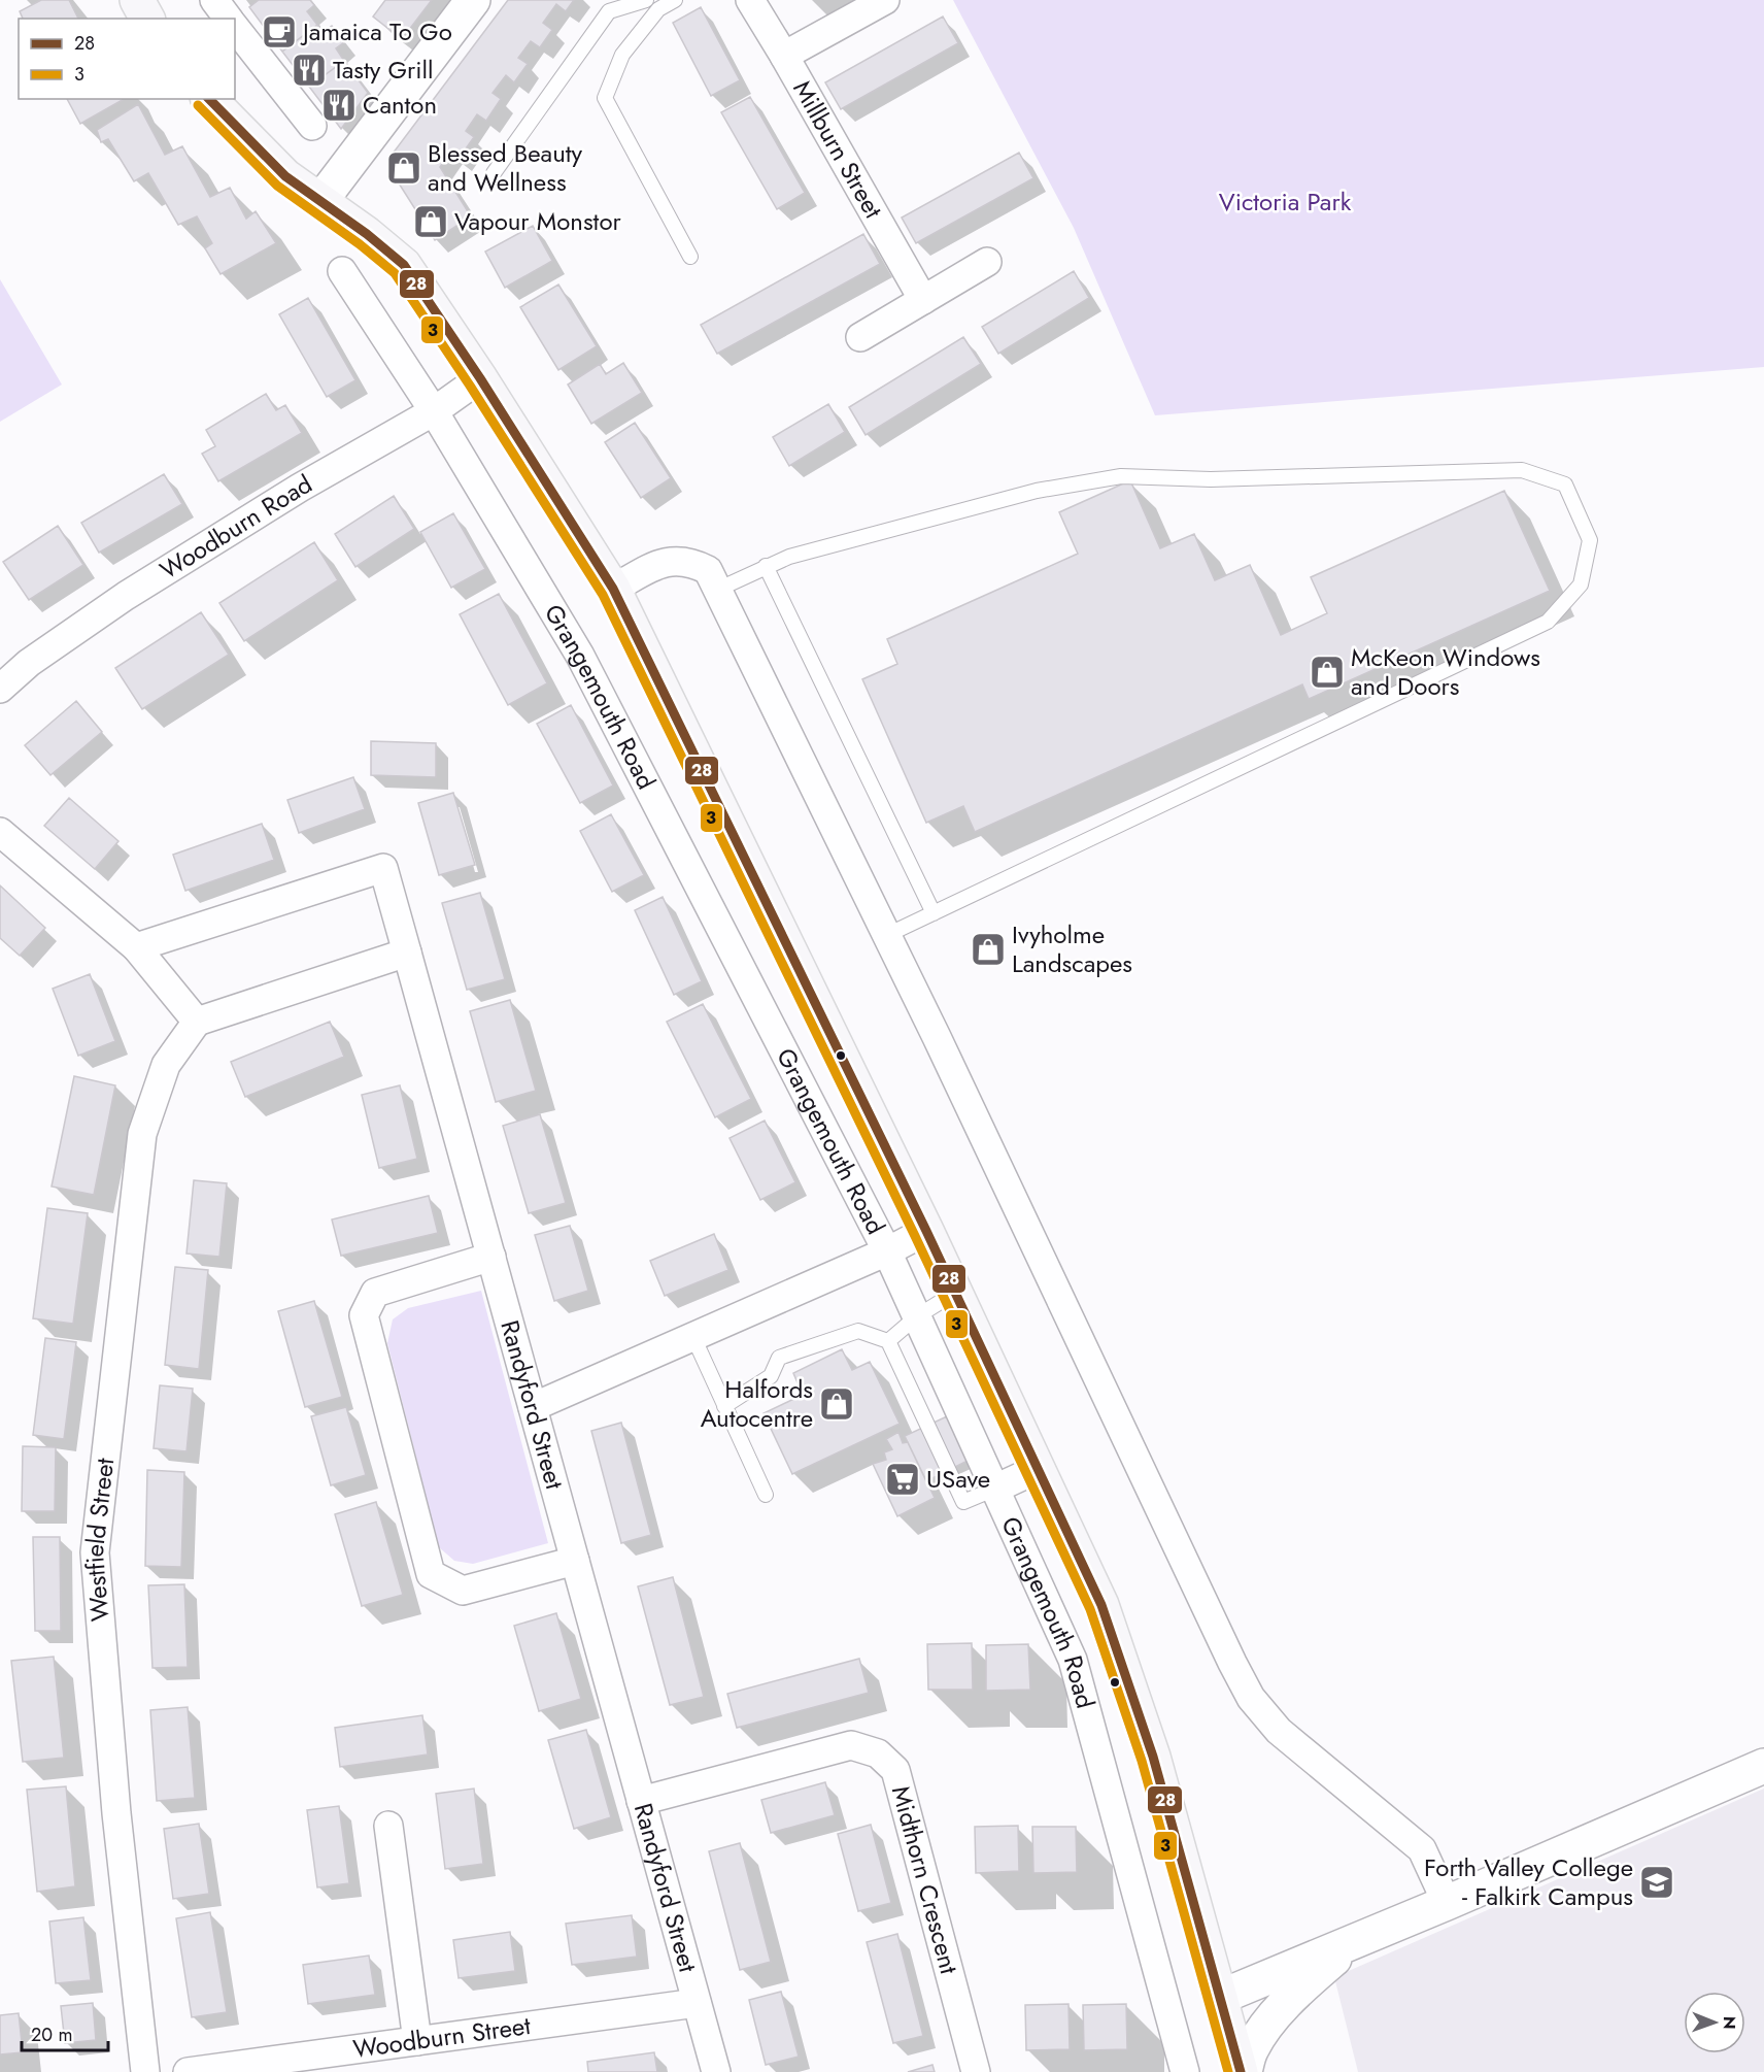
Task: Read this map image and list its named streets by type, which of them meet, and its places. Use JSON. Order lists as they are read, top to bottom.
{
  "streets": {
    "main road": ["Grangemouth Road"],
    "street": [
      "Millburn Street",
      "Woodburn Road",
      "Randyford Street",
      "Westfield Street",
      "Midthorn Crescent",
      "Woodburn Street"
    ]
  },
  "crossings": [
    ["Woodburn Road", "Grangemouth Road"],
    ["Randyford Street", "Midthorn Crescent"],
    ["Randyford Street", "Woodburn Street"]
  ],
  "parks": ["Victoria Park"],
  "places": {
    "cafe": ["Jamaica To Go"],
    "restaurant": ["Tasty Grill", "Canton"],
    "shop": [
      "Blessed Beauty and Wellness",
      "Vapour Monstor",
      "McKeon Windows and Doors",
      "Ivyholme Landscapes",
      "Halfords Autocentre"
    ],
    "supermarket": ["USave"],
    "school or university": ["Forth Valley College - Falkirk Campus"]
  },
  "lines": ["transit line 28", "transit line 3"],
  "legend": ["28", "3"],
  "scale_bar": "20 m",
  "north": "right"
}
